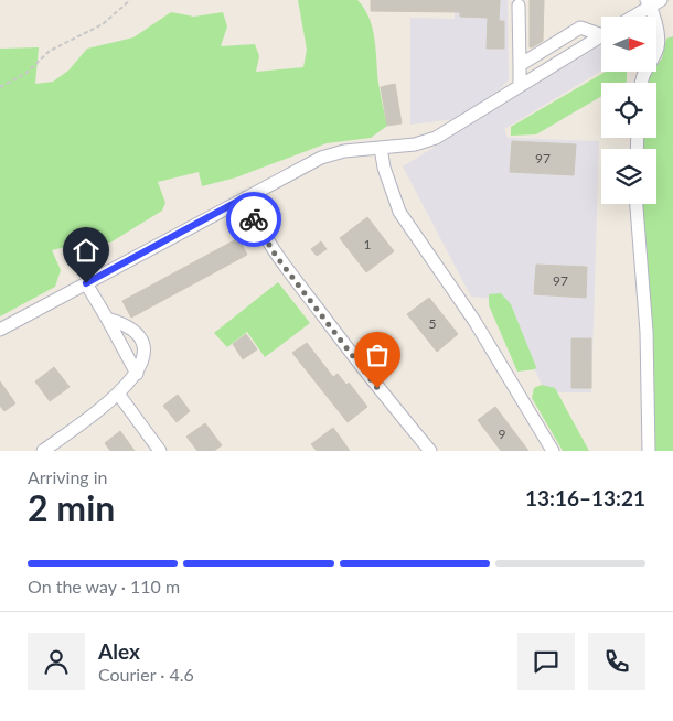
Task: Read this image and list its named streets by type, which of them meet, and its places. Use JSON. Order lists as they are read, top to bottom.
{
  "house_numbers": [
    "97",
    "1",
    "97",
    "5",
    "9"
  ],
  "north": "right",
  "page": {
    "heading": ["2 min", "Arriving in", "13:16–13:21"],
    "panel": ["Alex", "Courier · 4.6"],
    "bar": "On the way · 110 m"
  }
}
